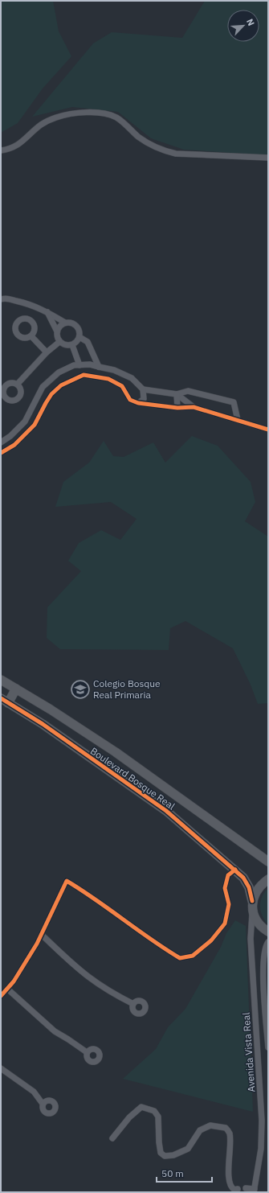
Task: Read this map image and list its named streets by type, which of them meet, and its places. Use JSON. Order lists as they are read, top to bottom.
{
  "streets": {
    "street": ["Boulevard Bosque Real", "Avenida Vista Real"]
  },
  "crossings": [
    ["Boulevard Bosque Real", "Avenida Vista Real"]
  ],
  "places": {
    "school or university": ["Colegio Bosque Real Primaria"]
  },
  "scale_bar": "50 m",
  "north": "top right"
}
